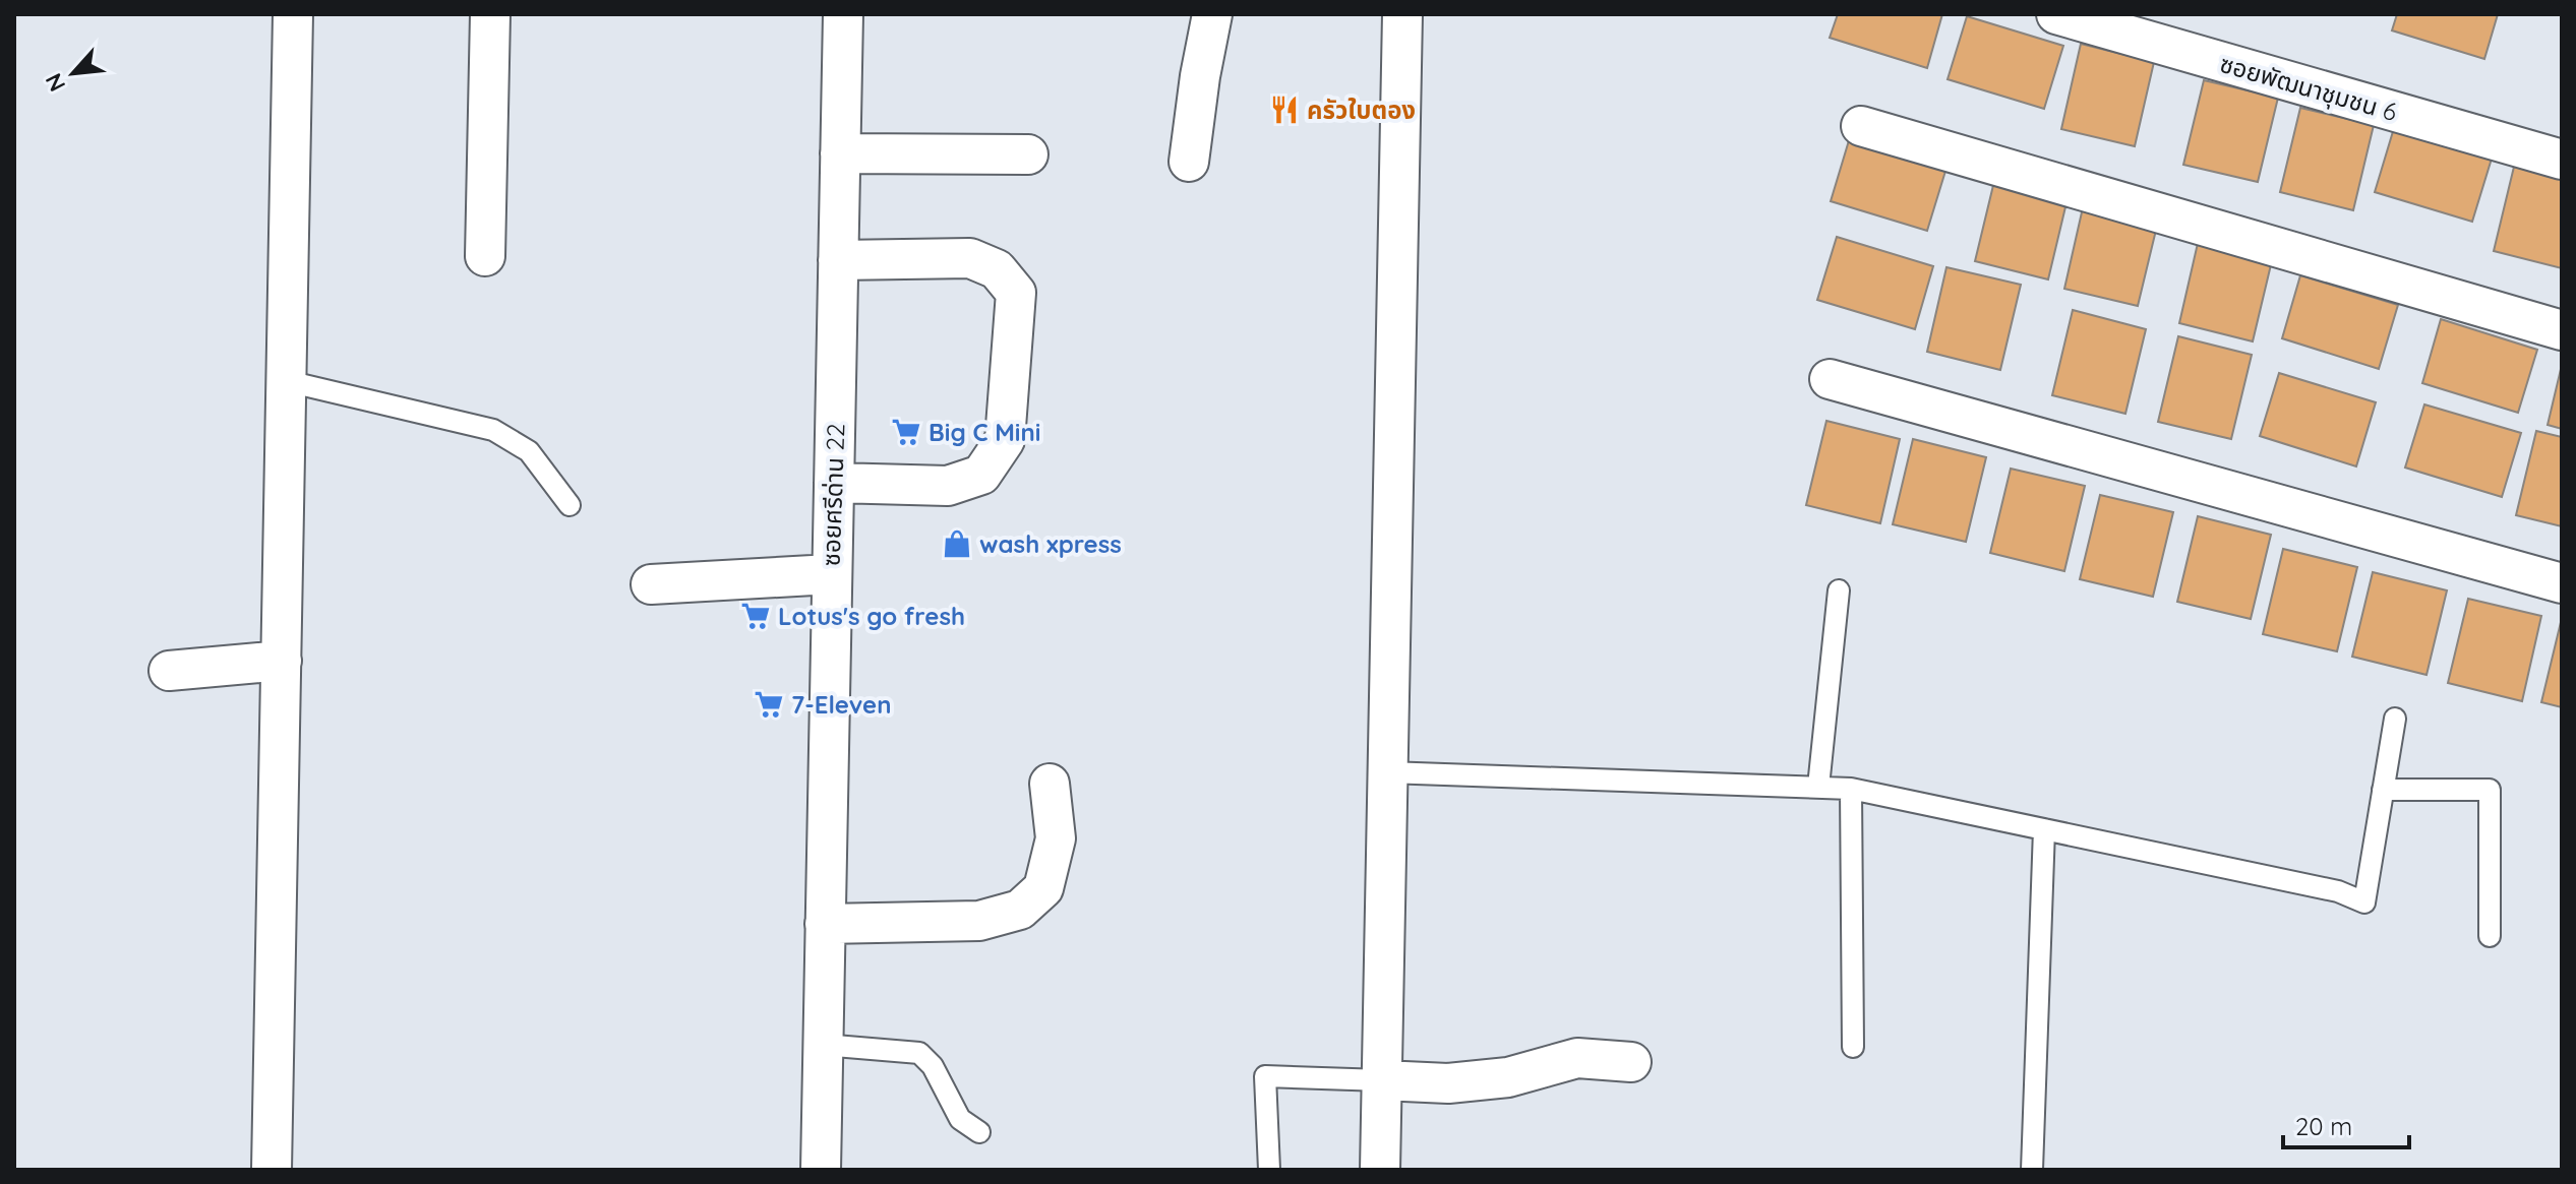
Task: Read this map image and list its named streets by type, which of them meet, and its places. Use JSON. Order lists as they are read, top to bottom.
{
  "streets": {
    "street": ["ซอยพัฒนาชุมชน 6", "ซอยศรีด่าน 22"]
  },
  "places": {
    "restaurant": ["ครัวใบตอง"],
    "supermarket": ["Big C Mini", "Lotus's go fresh", "7-Eleven"],
    "shop": ["wash xpress"]
  },
  "scale_bar": "20 m",
  "north": "bottom left"
}
